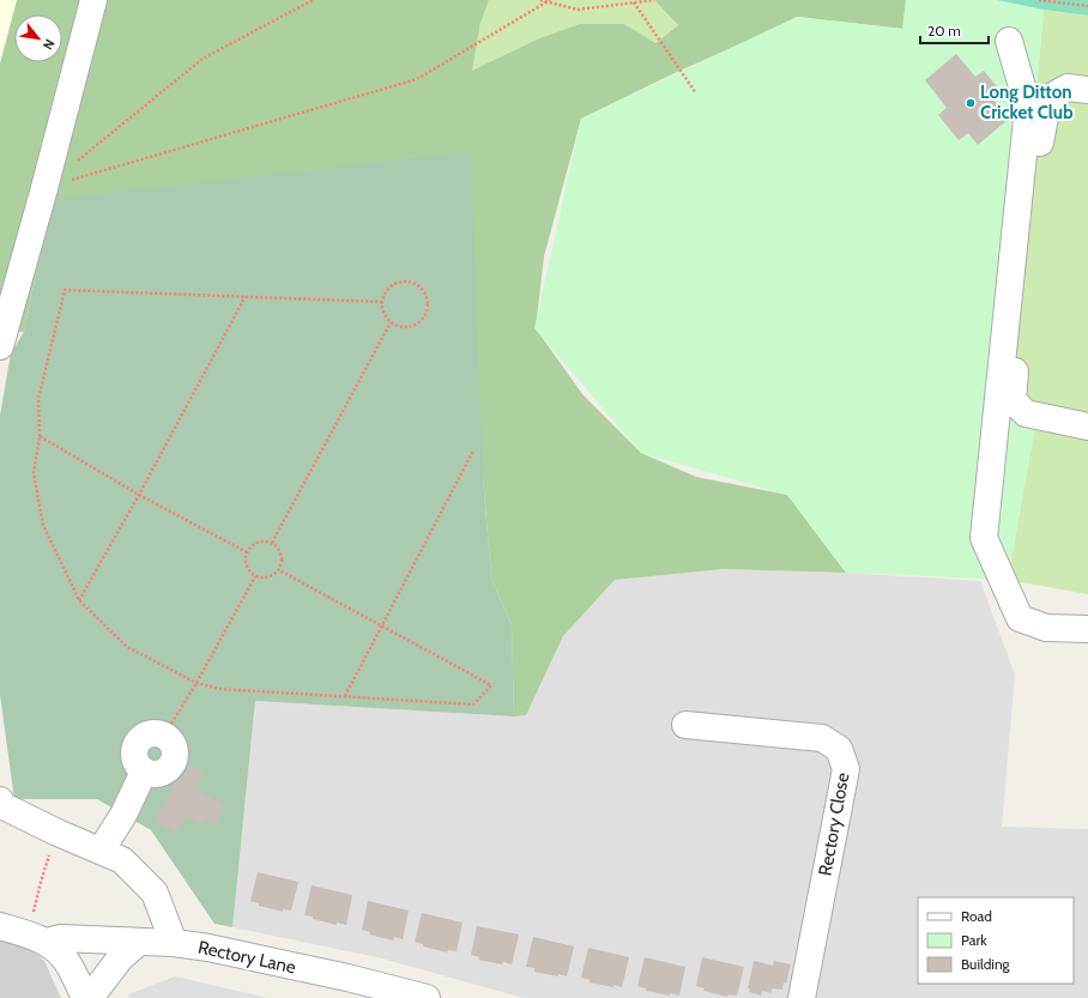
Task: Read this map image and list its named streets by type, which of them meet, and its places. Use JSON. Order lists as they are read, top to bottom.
{
  "streets": {
    "street": ["Rectory Close", "Rectory Lane"]
  },
  "places": ["Long Ditton Cricket Club"],
  "legend": ["Road", "Park", "Building"],
  "scale_bar": "20 m",
  "north": "bottom right"
}
